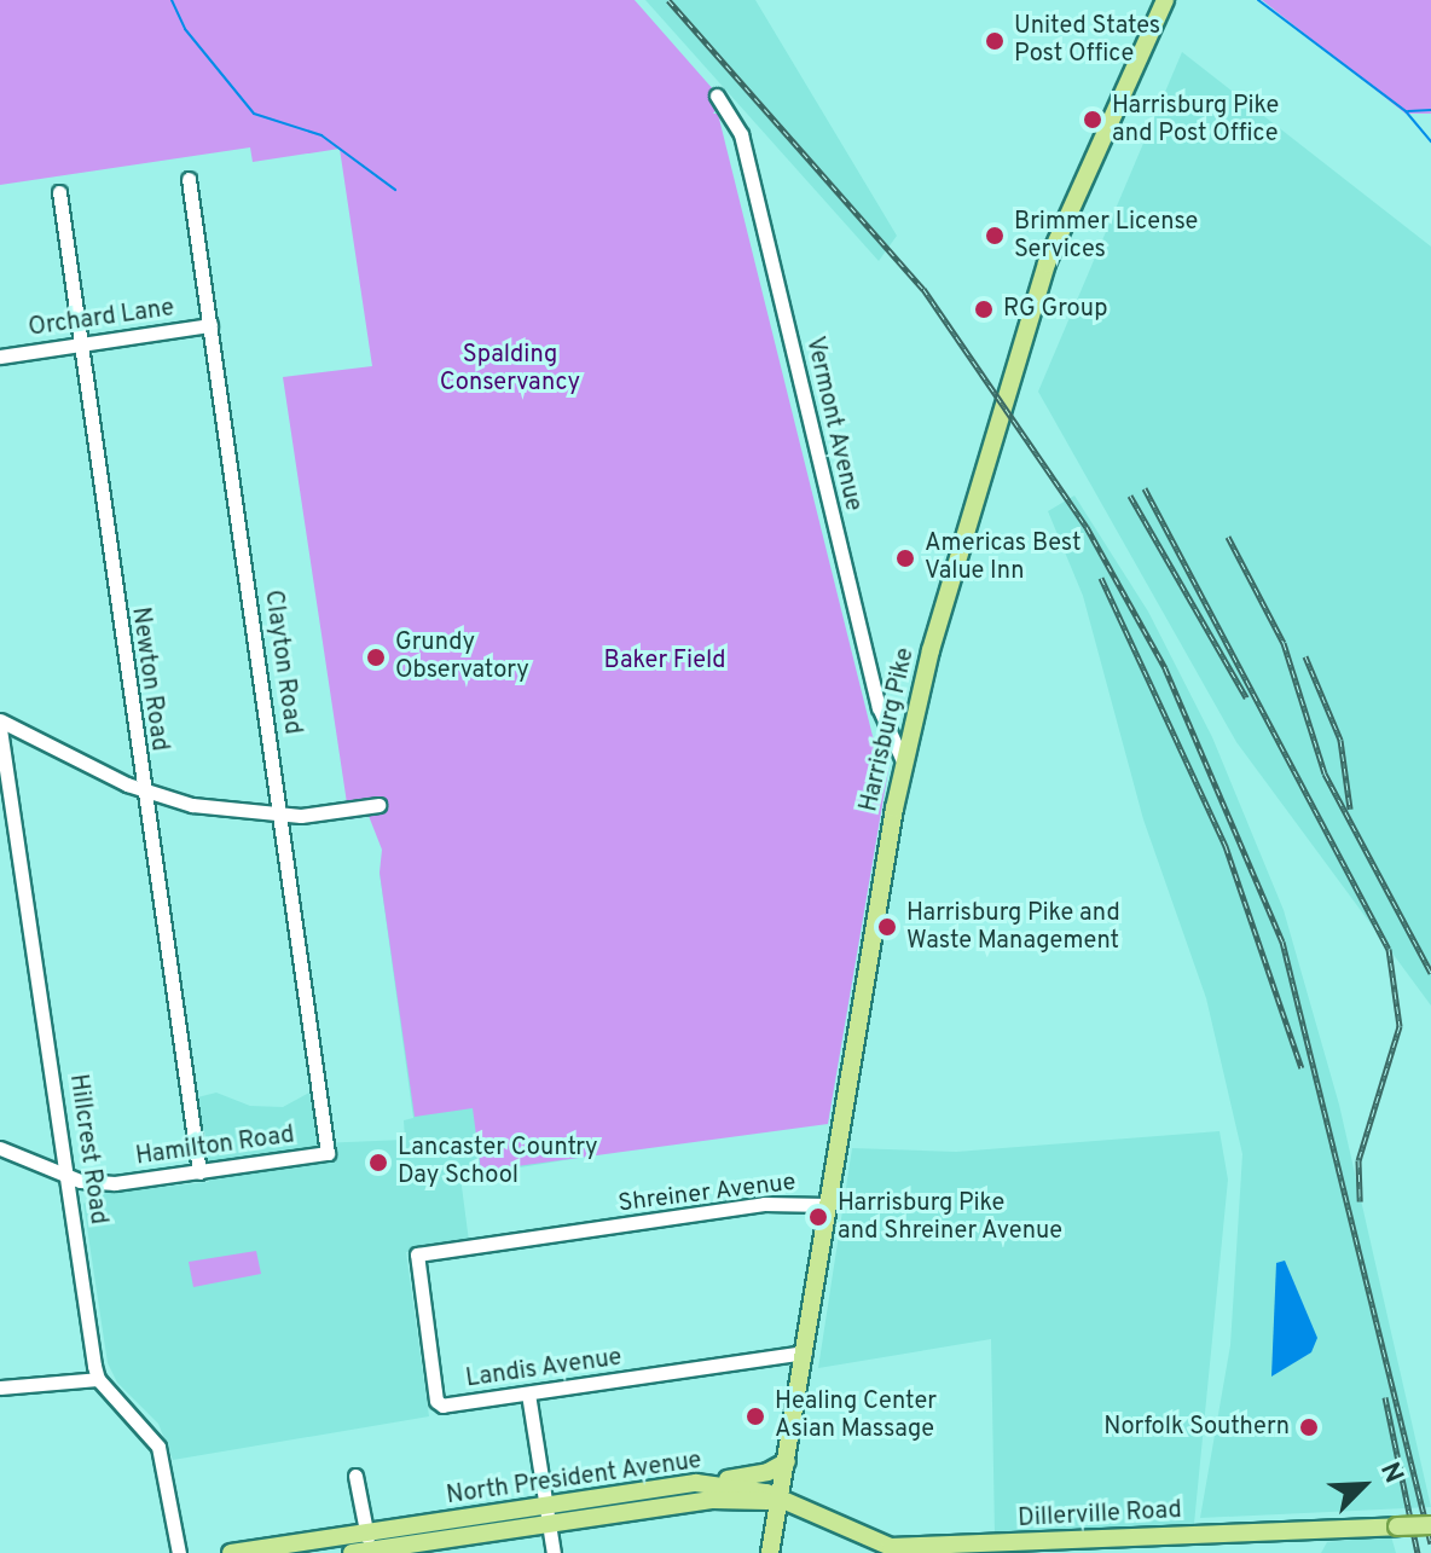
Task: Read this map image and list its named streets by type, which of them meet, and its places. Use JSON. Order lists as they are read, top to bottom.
{
  "streets": {
    "main road": ["Harrisburg Pike", "North President Avenue", "Dillerville Road"],
    "street": [
      "Orchard Lane",
      "Vermont Avenue",
      "Clayton Road",
      "Newton Road",
      "Hamilton Road",
      "Hillcrest Road",
      "Shreiner Avenue",
      "Landis Avenue"
    ]
  },
  "crossings": [
    ["Orchard Lane", "Clayton Road"],
    ["Orchard Lane", "Newton Road"],
    ["Vermont Avenue", "Harrisburg Pike"],
    ["Clayton Road", "Hamilton Road"],
    ["Newton Road", "Hamilton Road"],
    ["Harrisburg Pike", "Shreiner Avenue"],
    ["Harrisburg Pike", "Landis Avenue"],
    ["Harrisburg Pike", "North President Avenue"],
    ["Harrisburg Pike", "Dillerville Road"],
    ["Hamilton Road", "Hillcrest Road"],
    ["Shreiner Avenue", "Landis Avenue"],
    ["North President Avenue", "Dillerville Road"]
  ],
  "parks": ["Spalding Conservancy", "Baker Field"],
  "places": [
    "United States Post Office",
    "Harrisburg Pike and Post Office",
    "Brimmer License Services",
    "RG Group",
    "Americas Best Value Inn",
    "Grundy Observatory",
    "Harrisburg Pike and Waste Management",
    "Lancaster Country Day School",
    "Harrisburg Pike and Shreiner Avenue",
    "Healing Center Asian Massage",
    "Norfolk Southern"
  ],
  "north": "top right"
}
